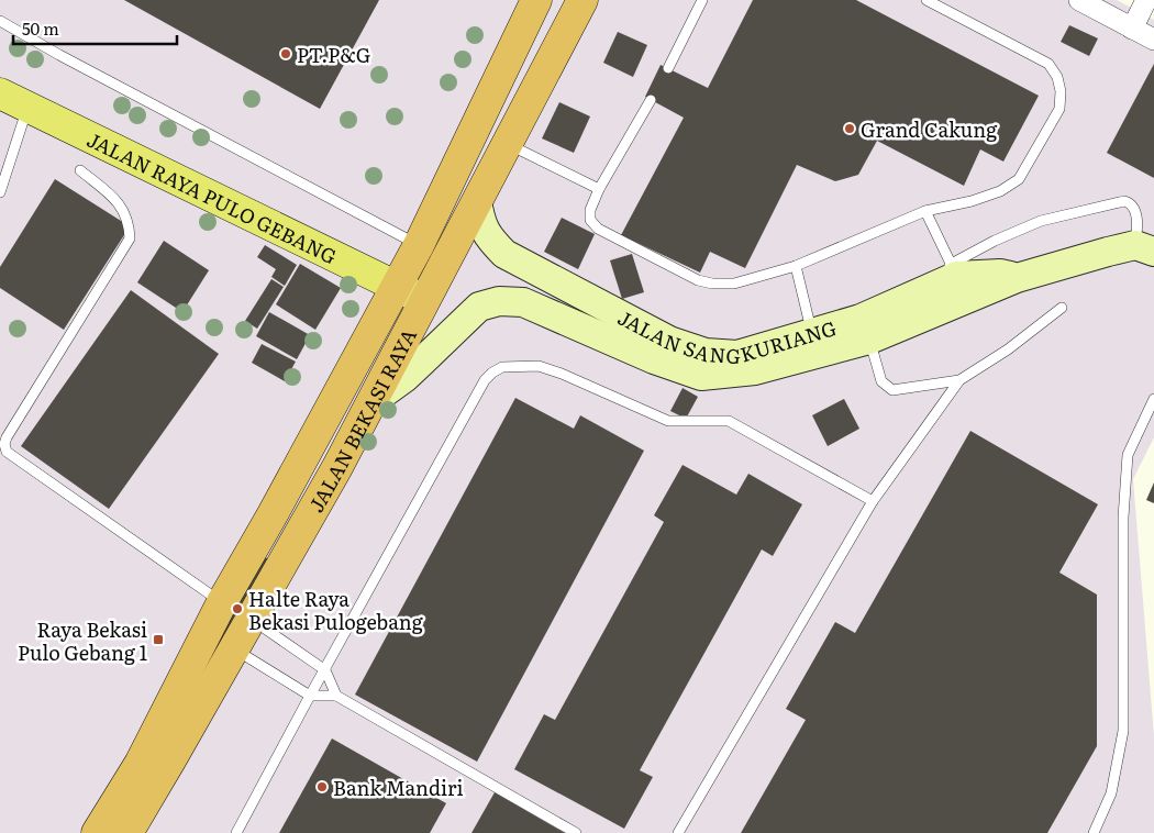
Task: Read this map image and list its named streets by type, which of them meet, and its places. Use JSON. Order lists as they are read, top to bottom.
{
  "streets": {
    "highway": ["JALAN BEKASI RAYA"],
    "main road": ["JALAN RAYA PULO GEBANG"],
    "street": ["JALAN SANGKURIANG"]
  },
  "crossings": [
    ["JALAN RAYA PULO GEBANG", "JALAN BEKASI RAYA"],
    ["JALAN SANGKURIANG", "JALAN BEKASI RAYA"]
  ],
  "places": {
    "other": [
      "PT.P&G",
      "Grand Cakung",
      "Halte Raya Bekasi Pulogebang",
      "Bank Mandiri"
    ],
    "transit": ["Raya Bekasi Pulo Gebang 1"]
  },
  "scale_bar": "50 m"
}
